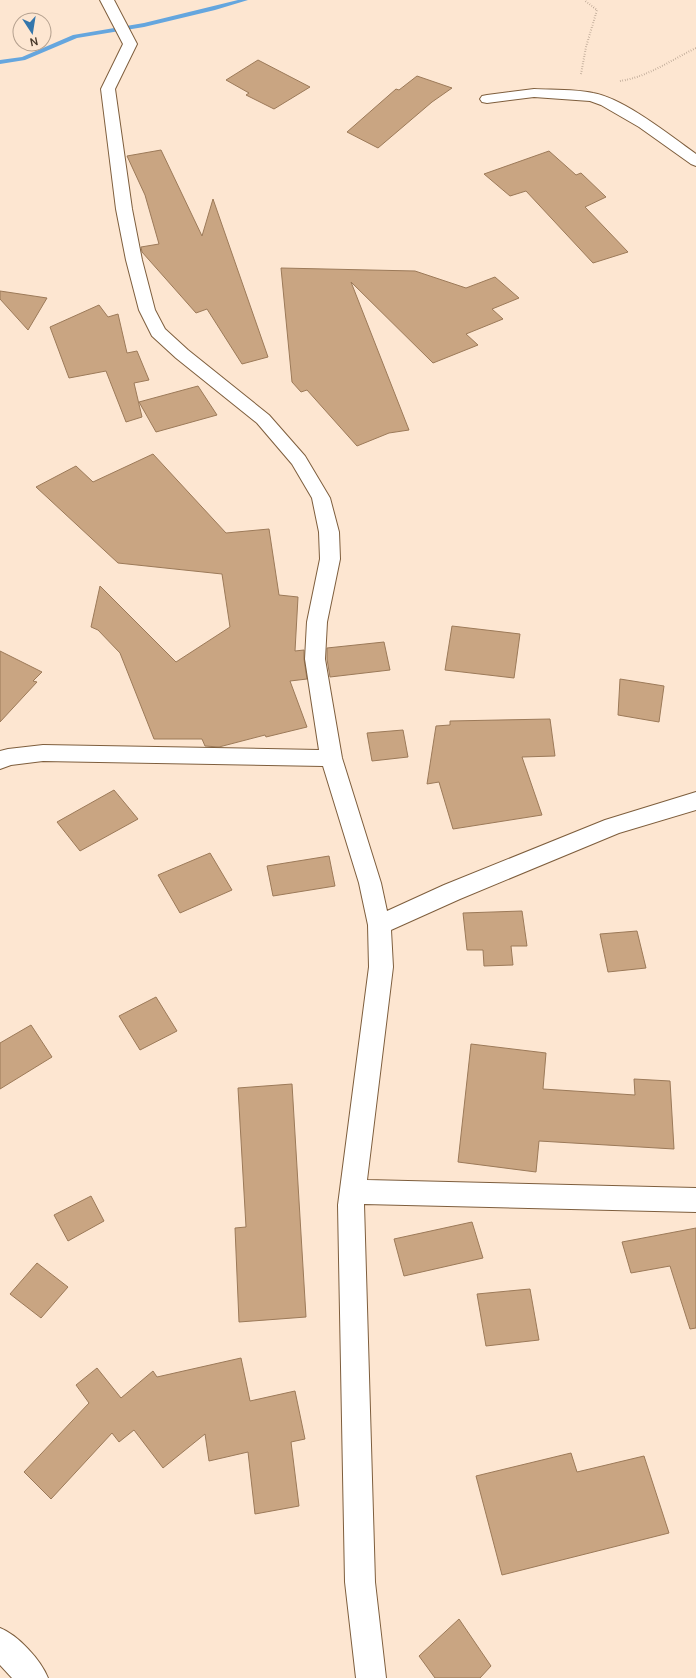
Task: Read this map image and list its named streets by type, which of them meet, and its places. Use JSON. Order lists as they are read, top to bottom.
{
  "north": "bottom"
}
